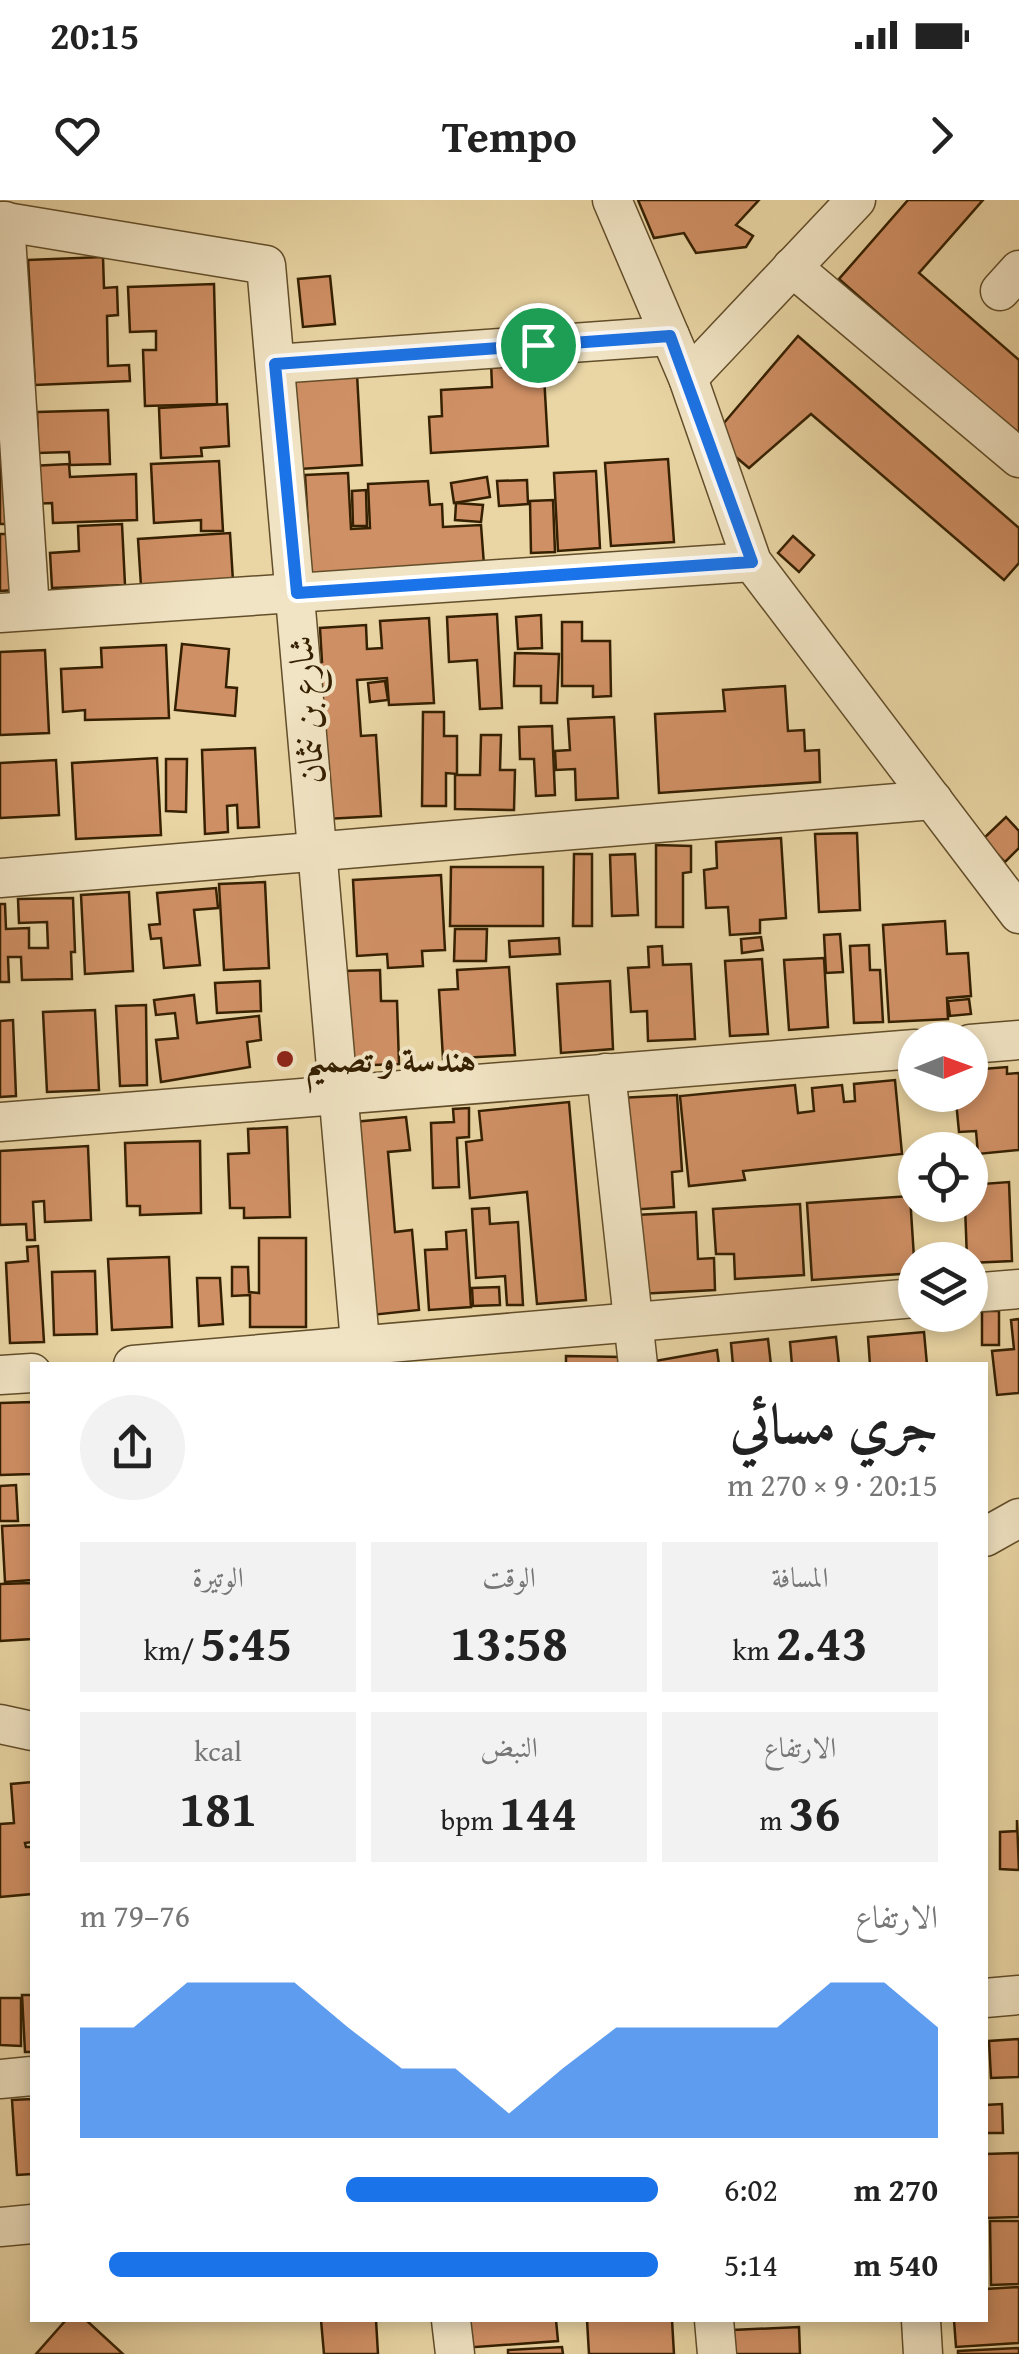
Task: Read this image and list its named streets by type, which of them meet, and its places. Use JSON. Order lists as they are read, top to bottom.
{
  "streets": {
    "street": ["شارع بن نثمان"]
  },
  "places": ["هندسة و تصميم"],
  "north": "right",
  "page": {
    "status": "20:15",
    "header": "Tempo",
    "heading": ["جري مسائي", "20:15 · 9 × 270 m"],
    "stats": [
      ["المسافة", "2.43 km"],
      ["الوقت", "13:58"],
      ["الوتيرة", "5:45 /km"],
      ["الارتفاع", "36 m"],
      ["النبض", "144 bpm"],
      ["kcal", "181"]
    ],
    "chart": ["الارتفاع", "76–79 m"],
    "list": [
      {
        "name": "270 m",
        "note": "6:02"
      },
      {
        "name": "540 m",
        "note": "5:14"
      }
    ]
  }
}
